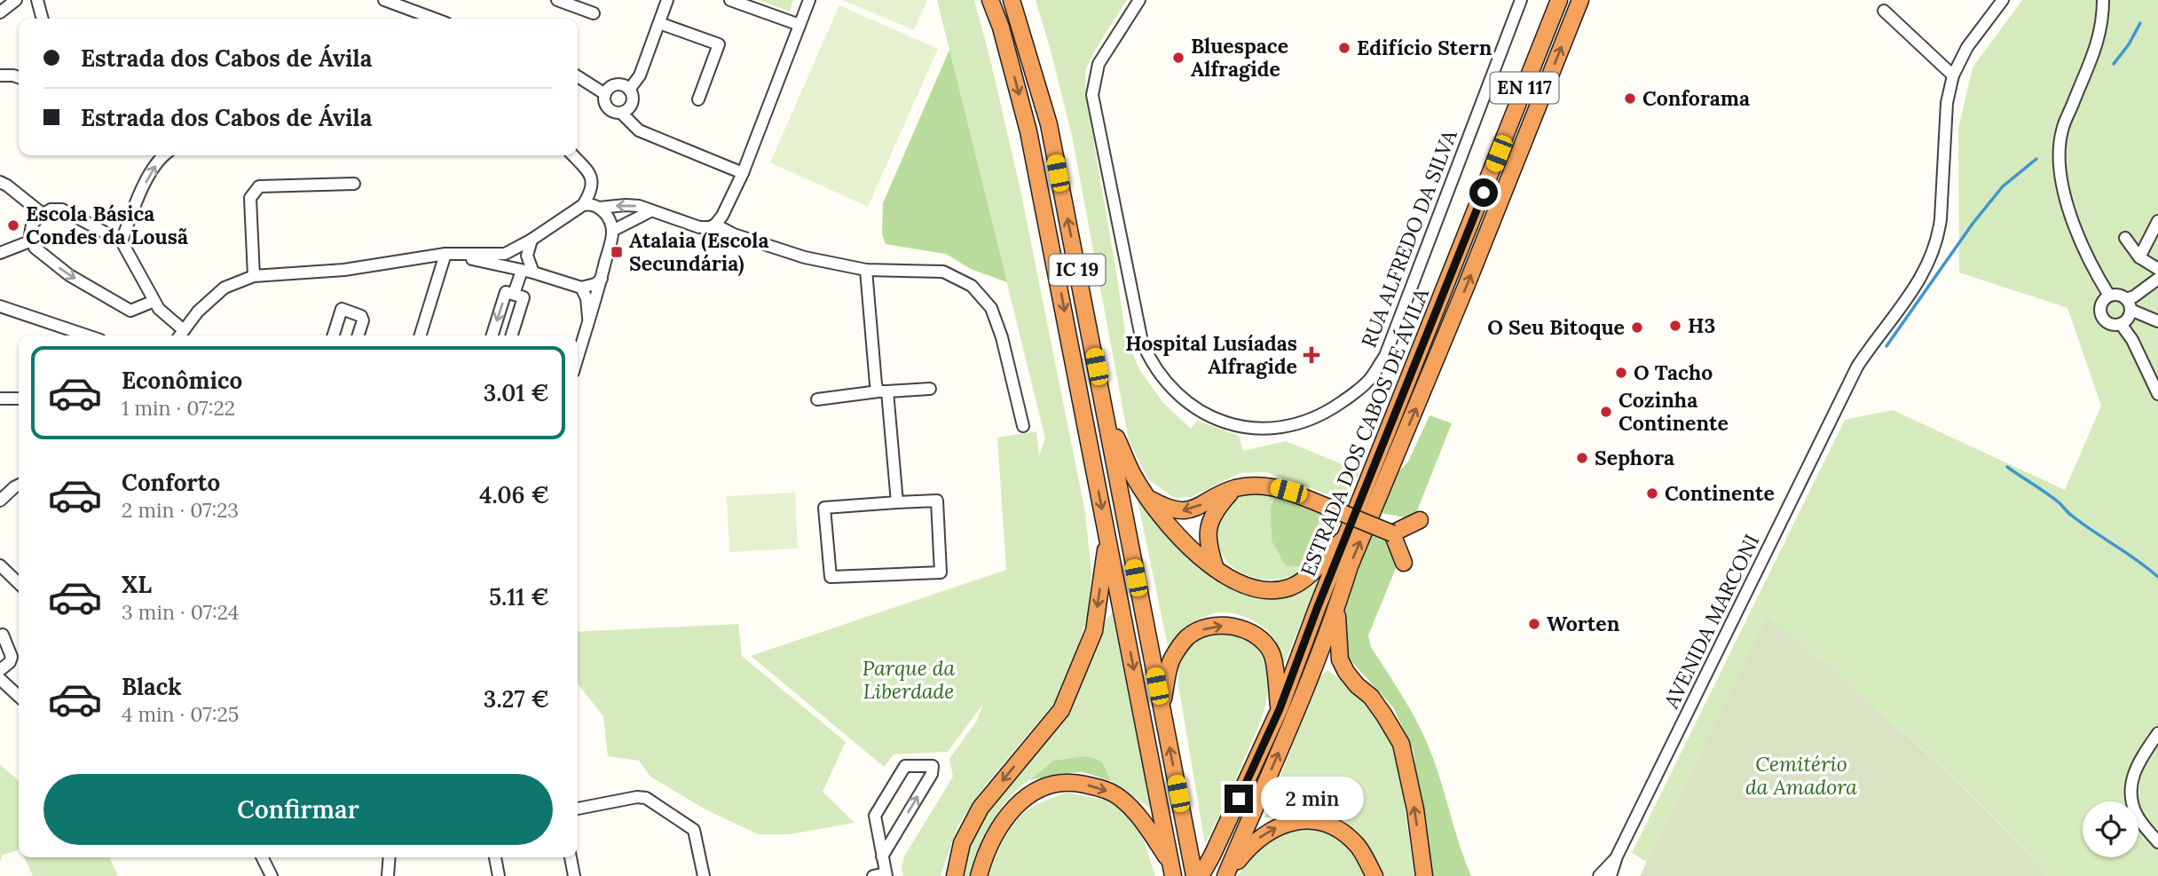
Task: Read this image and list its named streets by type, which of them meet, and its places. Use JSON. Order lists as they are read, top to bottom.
{
  "streets": {
    "highway": ["EN 117", "IC 19", "ESTRADA DOS CABOS DE ÁVILA"],
    "street": ["RUA ALFREDO DA SILVA", "AVENIDA MARCONI"]
  },
  "parks": ["Parque da Liberdade", "Cemitério da Amadora"],
  "places": {
    "other": [
      "Edifício Stern",
      "Bluespace Alfragide",
      "Conforama",
      "Escola Básica Condes da Lousã",
      "H3",
      "O Seu Bitoque",
      "O Tacho",
      "Cozinha Continente",
      "Sephora",
      "Continente",
      "Worten"
    ],
    "transit": ["Atalaia (Escola Secundária)"],
    "health": ["Hospital Lusíadas Alfragide"]
  },
  "page": {
    "banner": ["Estrada dos Cabos de Ávila", "Estrada dos Cabos de Ávila"],
    "list": [
      {
        "name": "Econômico",
        "note": "1 min · 07:22",
        "value": "3.01 €"
      },
      {
        "name": "Conforto",
        "note": "2 min · 07:23",
        "value": "4.06 €"
      },
      {
        "name": "XL",
        "note": "3 min · 07:24",
        "value": "5.11 €"
      },
      {
        "name": "Black",
        "note": "4 min · 07:25",
        "value": "3.27 €"
      }
    ],
    "buttons": "Confirmar",
    "bubble": "2 min"
  }
}
